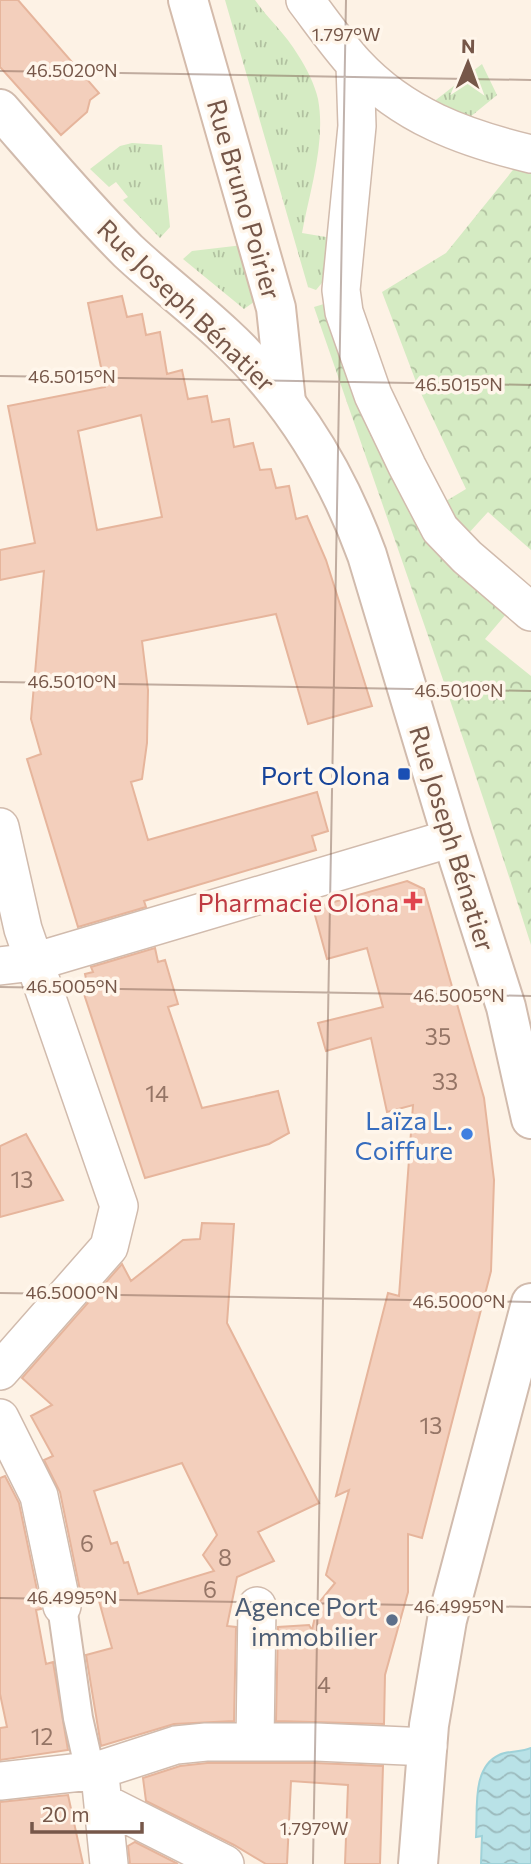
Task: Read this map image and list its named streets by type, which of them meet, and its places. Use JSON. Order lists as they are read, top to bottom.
{
  "streets": {
    "street": ["Rue Bruno Poirier", "Rue Joseph Bénatier"]
  },
  "crossings": [
    ["Rue Bruno Poirier", "Rue Joseph Bénatier"]
  ],
  "places": {
    "transit": ["Port Olona"],
    "health": ["Pharmacie Olona"],
    "other": ["Laïza L. Coiffure", "Agence Port immobilier"]
  },
  "house_numbers": [
    "35",
    "33",
    "14",
    "13",
    "13",
    "6",
    "8",
    "6",
    "4",
    "12"
  ],
  "scale_bar": "20 m",
  "north": "top",
  "coordinates": [
    "1.797°W",
    "46.5020°N",
    "46.5015°N",
    "46.5010°N",
    "46.5005°N",
    "46.5000°N",
    "46.4995°N"
  ]
}
